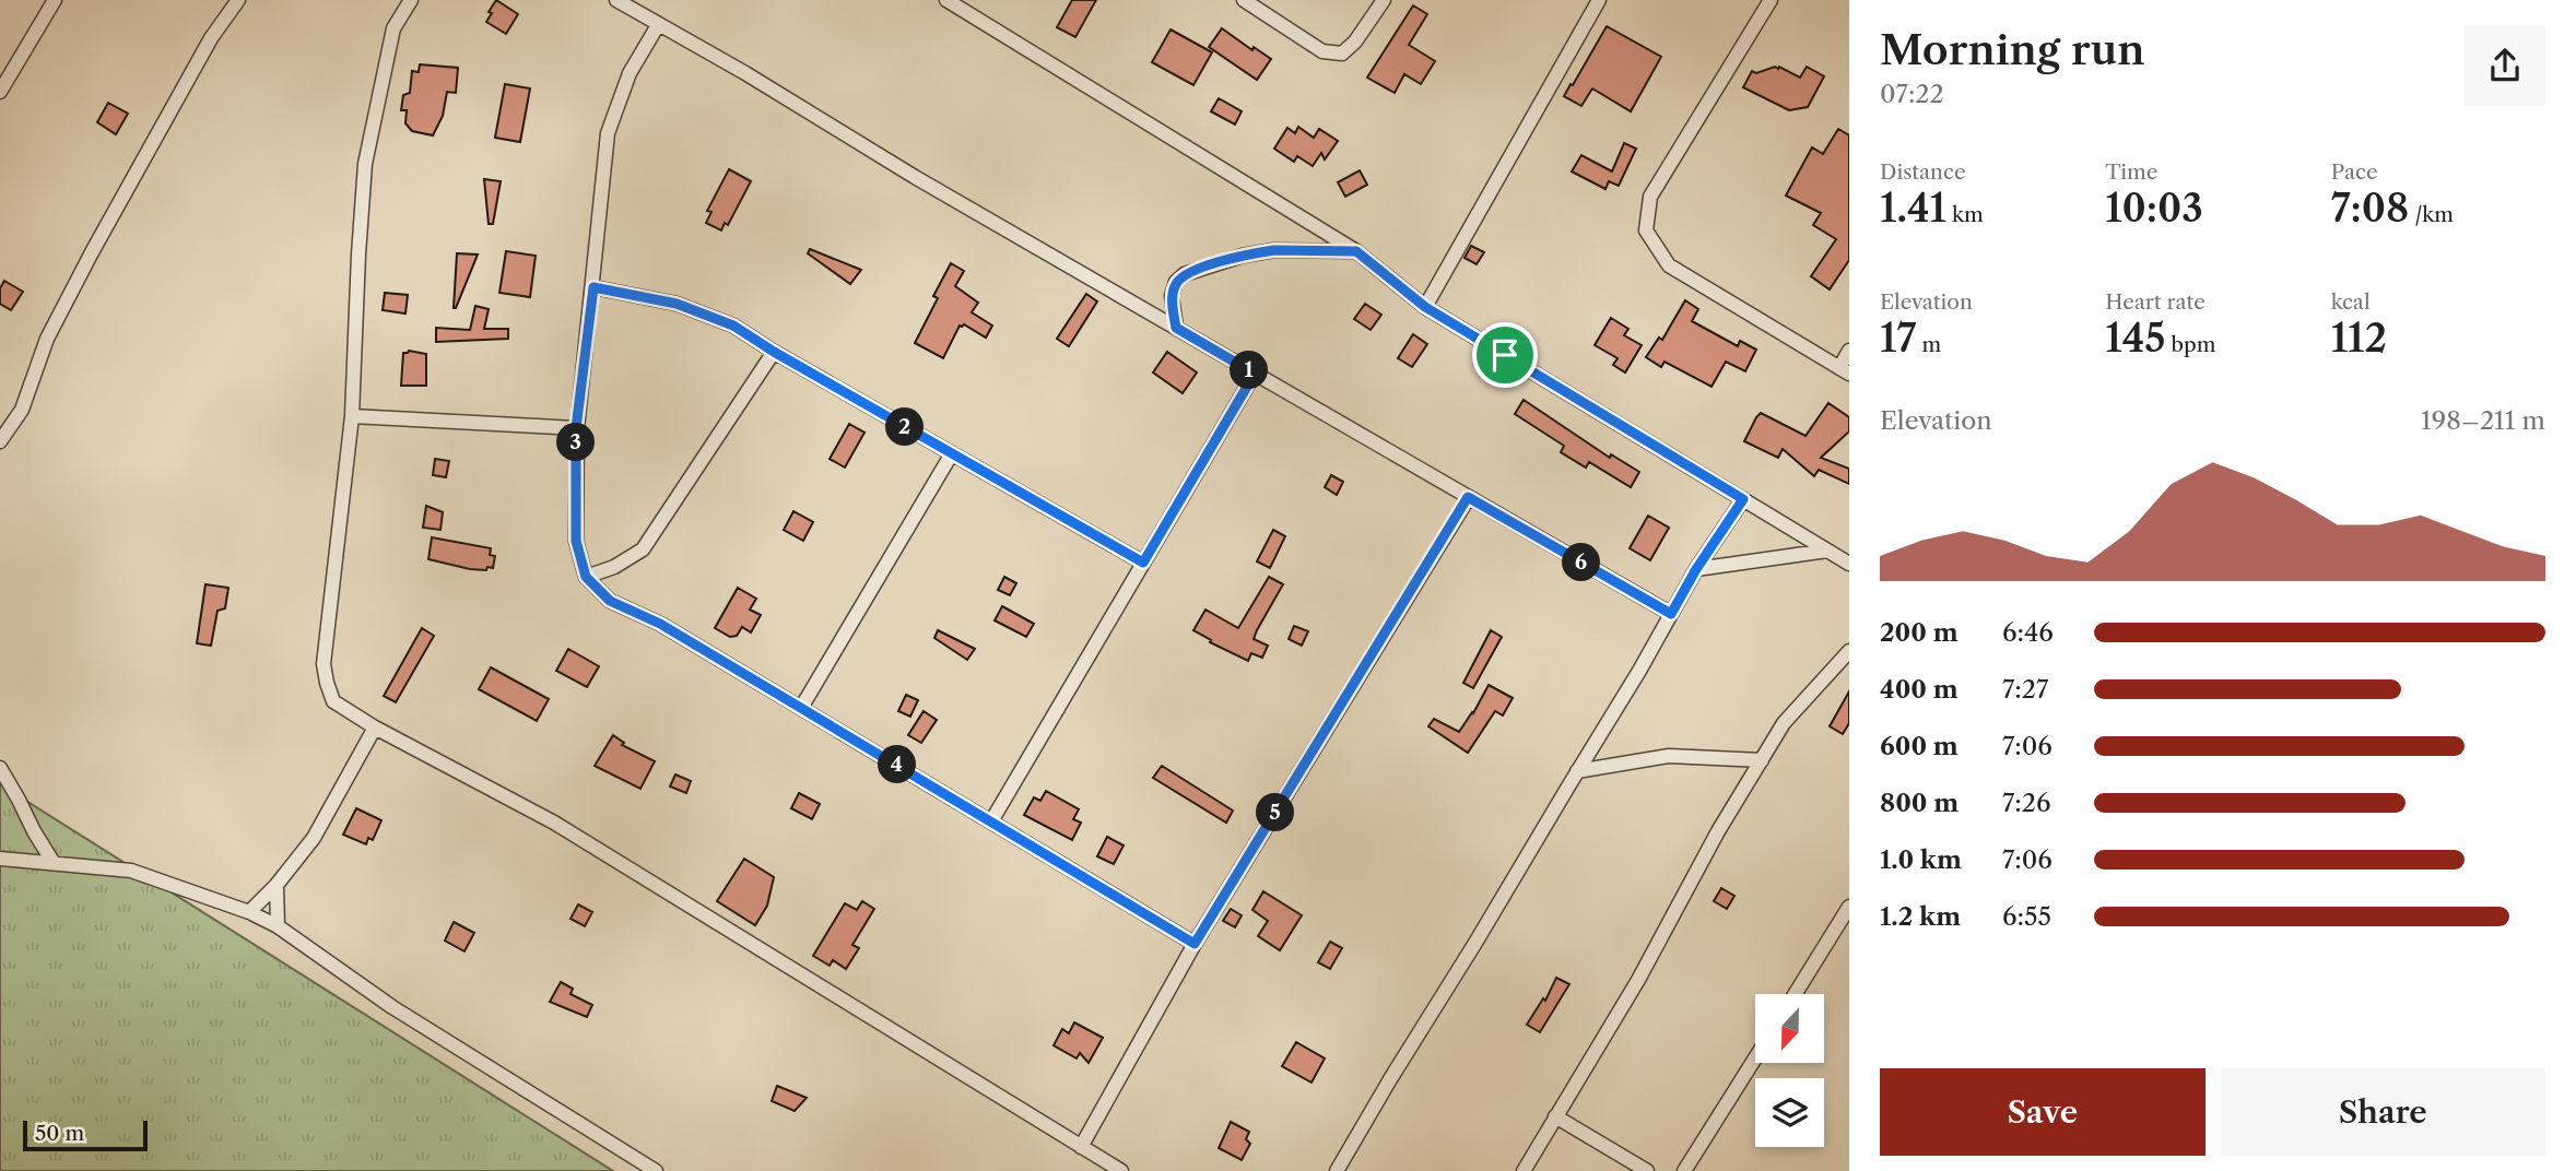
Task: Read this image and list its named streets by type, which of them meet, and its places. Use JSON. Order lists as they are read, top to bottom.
{
  "scale_bar": "50 m",
  "north": "bottom",
  "page": {
    "heading": ["Morning run", "07:22"],
    "stats": [
      ["Distance", "1.41 km"],
      ["Time", "10:03"],
      ["Pace", "7:08 /km"],
      ["Elevation", "17 m"],
      ["Heart rate", "145 bpm"],
      ["kcal", "112"]
    ],
    "pins": [
      "1",
      "2",
      "3",
      "6",
      "4",
      "5"
    ],
    "chart": ["Elevation", "198–211 m"],
    "list": [
      {
        "name": "200 m",
        "note": "6:46"
      },
      {
        "name": "400 m",
        "note": "7:27"
      },
      {
        "name": "600 m",
        "note": "7:06"
      },
      {
        "name": "800 m",
        "note": "7:26"
      },
      {
        "name": "1.0 km",
        "note": "7:06"
      },
      {
        "name": "1.2 km",
        "note": "6:55"
      }
    ],
    "buttons": ["Save", "Share"],
    "scale": "50 m"
  }
}
